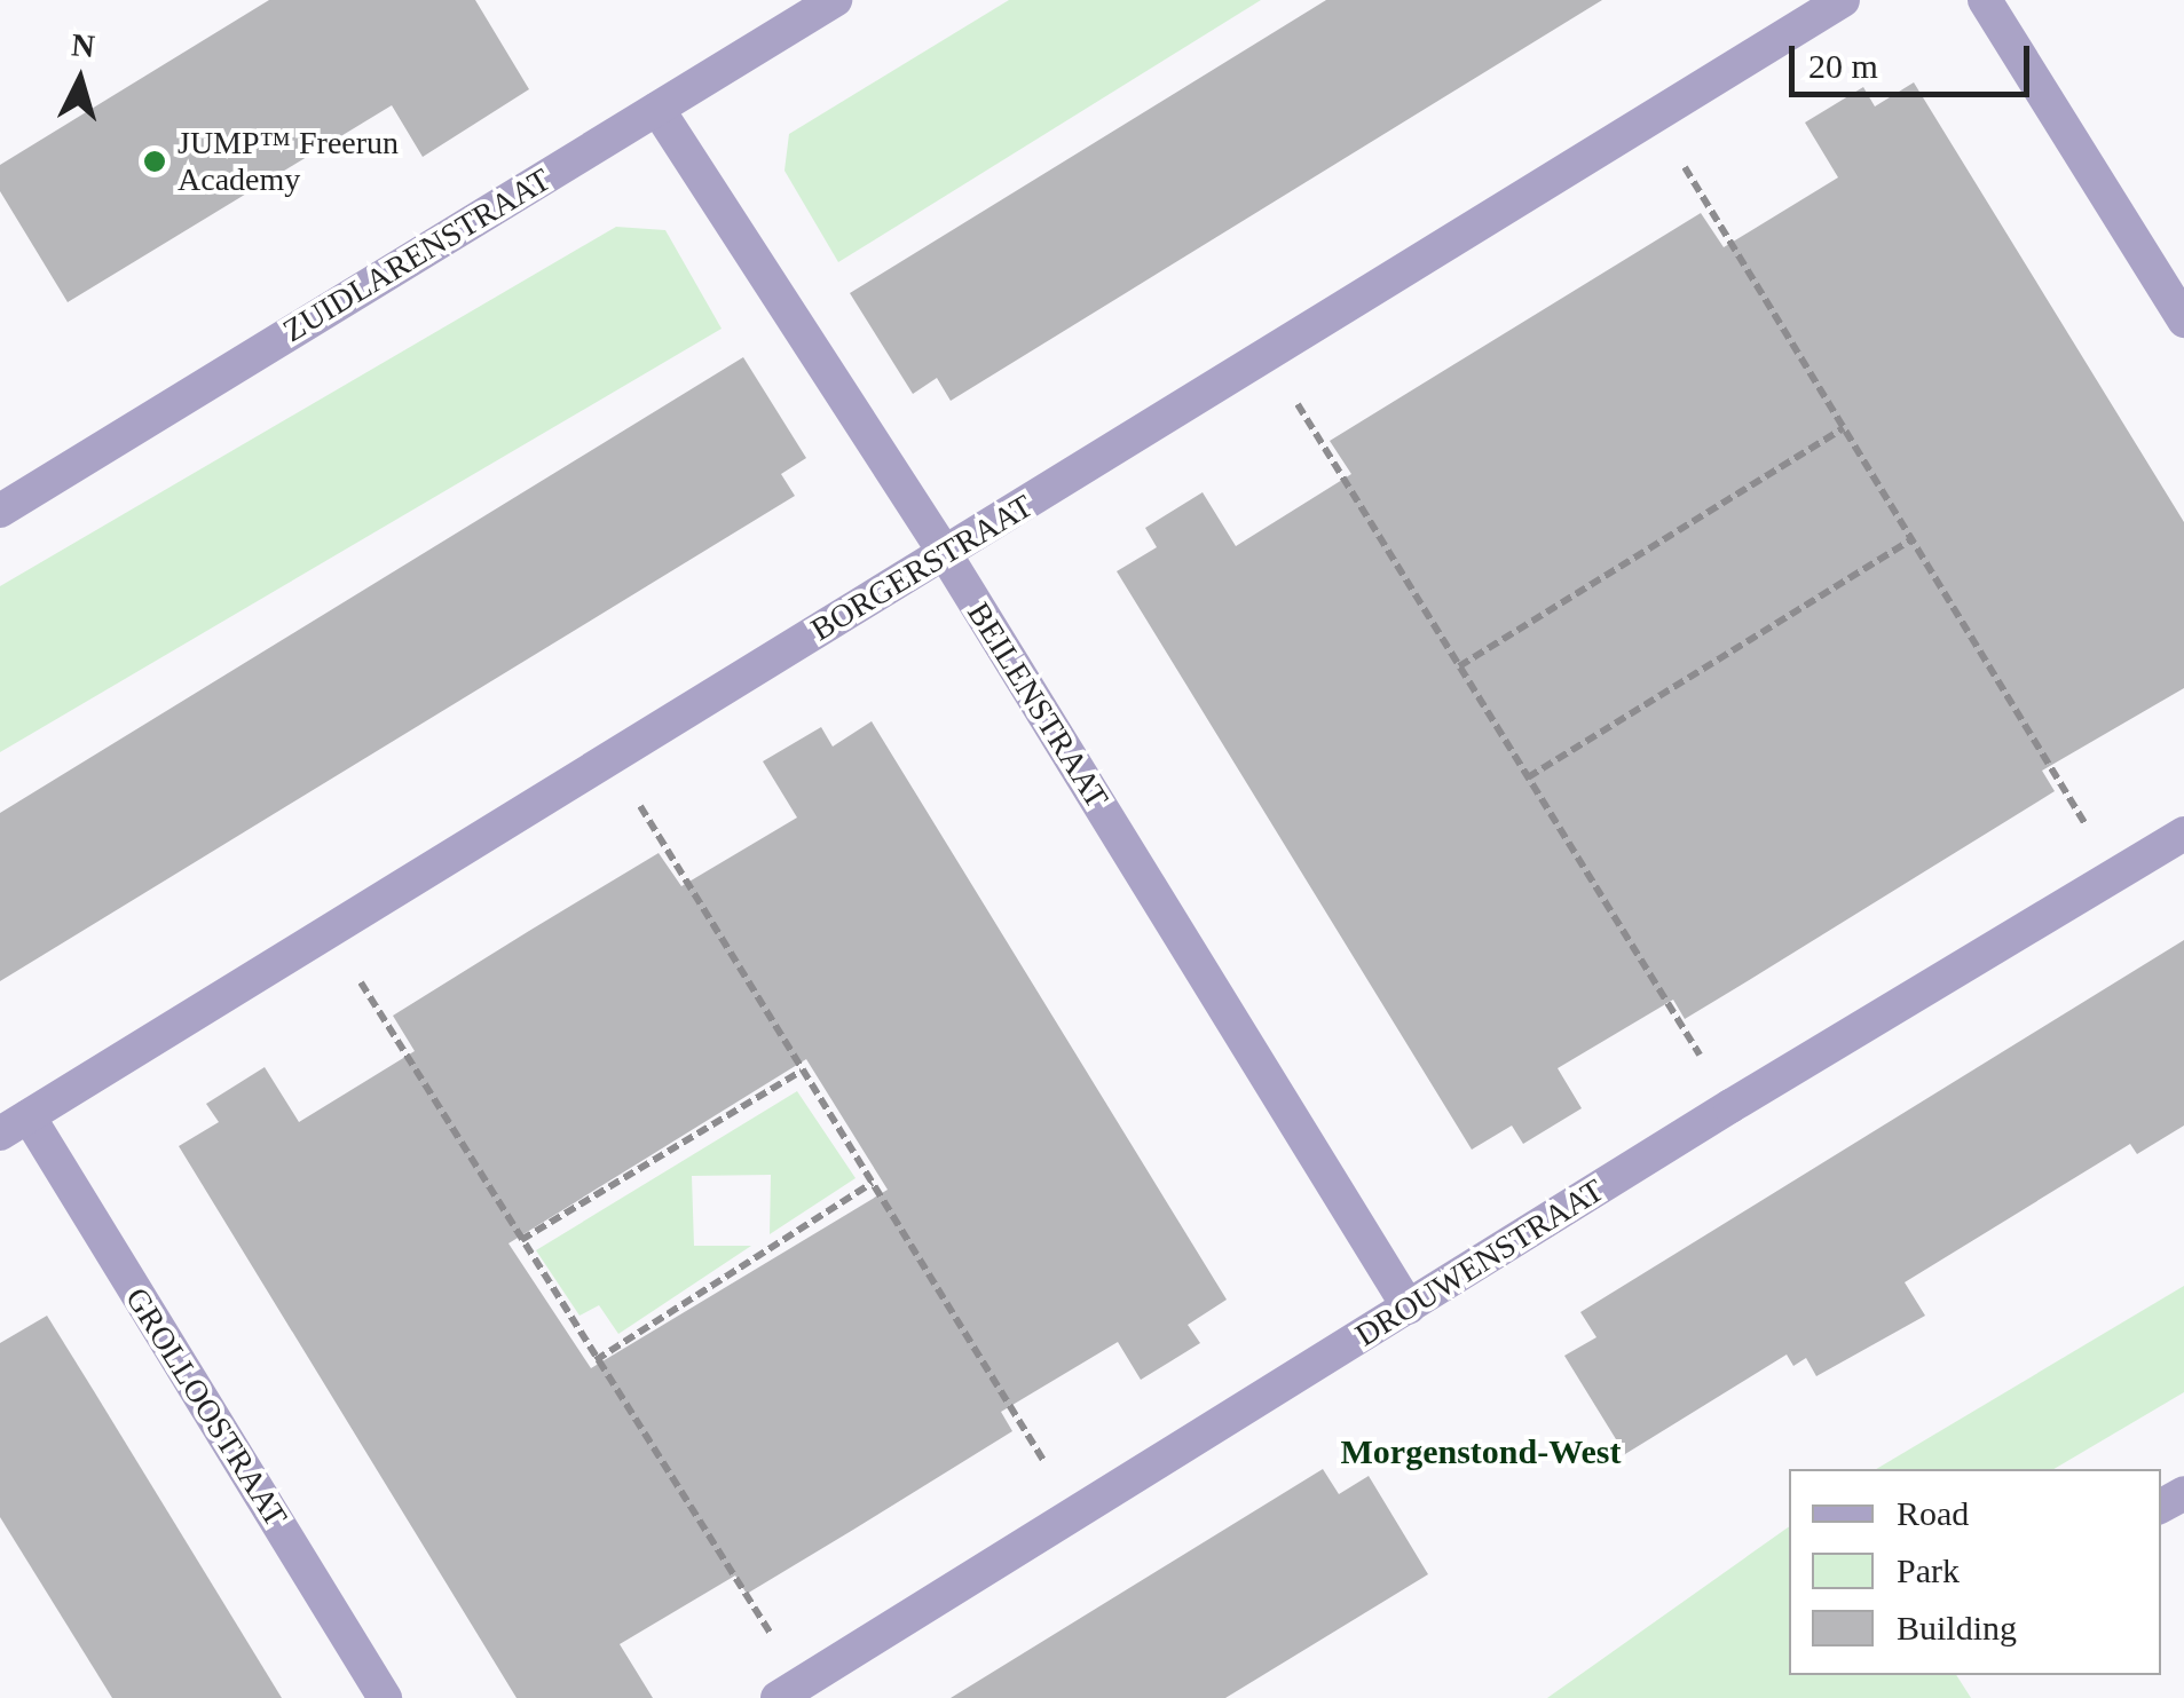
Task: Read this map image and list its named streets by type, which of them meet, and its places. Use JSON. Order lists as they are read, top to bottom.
{
  "streets": {
    "street": [
      "ZUIDLARENSTRAAT",
      "BORGERSTRAAT",
      "BEILENSTRAAT",
      "DROUWENSTRAAT",
      "GROLLOOSTRAAT"
    ]
  },
  "crossings": [
    ["ZUIDLARENSTRAAT", "BEILENSTRAAT"],
    ["BORGERSTRAAT", "BEILENSTRAAT"],
    ["BORGERSTRAAT", "GROLLOOSTRAAT"],
    ["BEILENSTRAAT", "DROUWENSTRAAT"]
  ],
  "districts": ["Morgenstond-West"],
  "places": ["JUMP™ Freerun Academy"],
  "legend": ["Road", "Park", "Building"],
  "scale_bar": "20 m",
  "north": "top"
}
